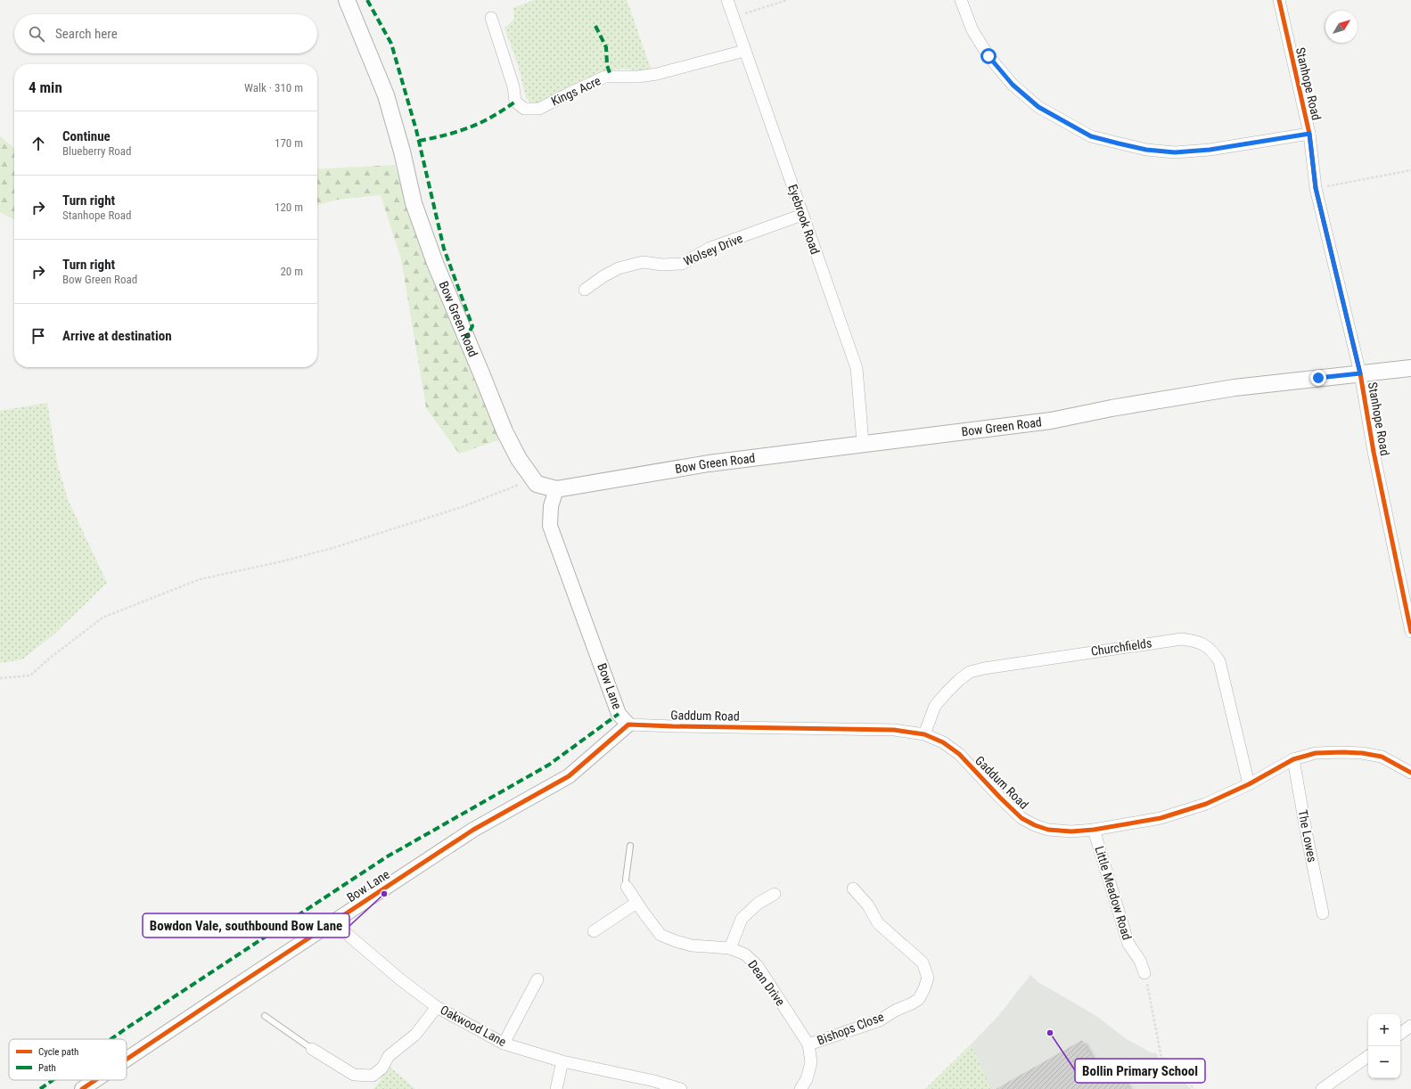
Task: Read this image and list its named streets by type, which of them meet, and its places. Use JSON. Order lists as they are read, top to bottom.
{
  "streets": {
    "main road": ["Bow Green Road"],
    "street": [
      "Stanhope Road",
      "Kings Acre",
      "Eyebrook Road",
      "Wolsey Drive",
      "Churchfields",
      "Bow Lane",
      "Gaddum Road",
      "The Lowes",
      "Little Meadow Road",
      "Dean Drive",
      "Oakwood Lane",
      "Bishops Close"
    ]
  },
  "crossings": [
    ["Stanhope Road", "Bow Green Road"],
    ["Kings Acre", "Eyebrook Road"],
    ["Eyebrook Road", "Wolsey Drive"],
    ["Eyebrook Road", "Bow Green Road"],
    ["Bow Green Road", "Bow Lane"],
    ["Churchfields", "Gaddum Road"],
    ["Bow Lane", "Gaddum Road"],
    ["Bow Lane", "Oakwood Lane"],
    ["Gaddum Road", "The Lowes"],
    ["Gaddum Road", "Little Meadow Road"],
    ["Dean Drive", "Bishops Close"]
  ],
  "places": ["Bowdon Vale, southbound Bow Lane", "Bollin Primary School"],
  "legend": ["Cycle path", "Path"],
  "north": "top right",
  "page": {
    "search": "Search here",
    "heading": ["4 min", "Walk · 310 m"],
    "list": [
      ["Continue", "Blueberry Road", "170 m"],
      ["Turn right", "Stanhope Road", "120 m"],
      ["Turn right", "Bow Green Road", "20 m"],
      "Arrive at destination"
    ],
    "map_buttons": ["+", "−"]
  }
}
